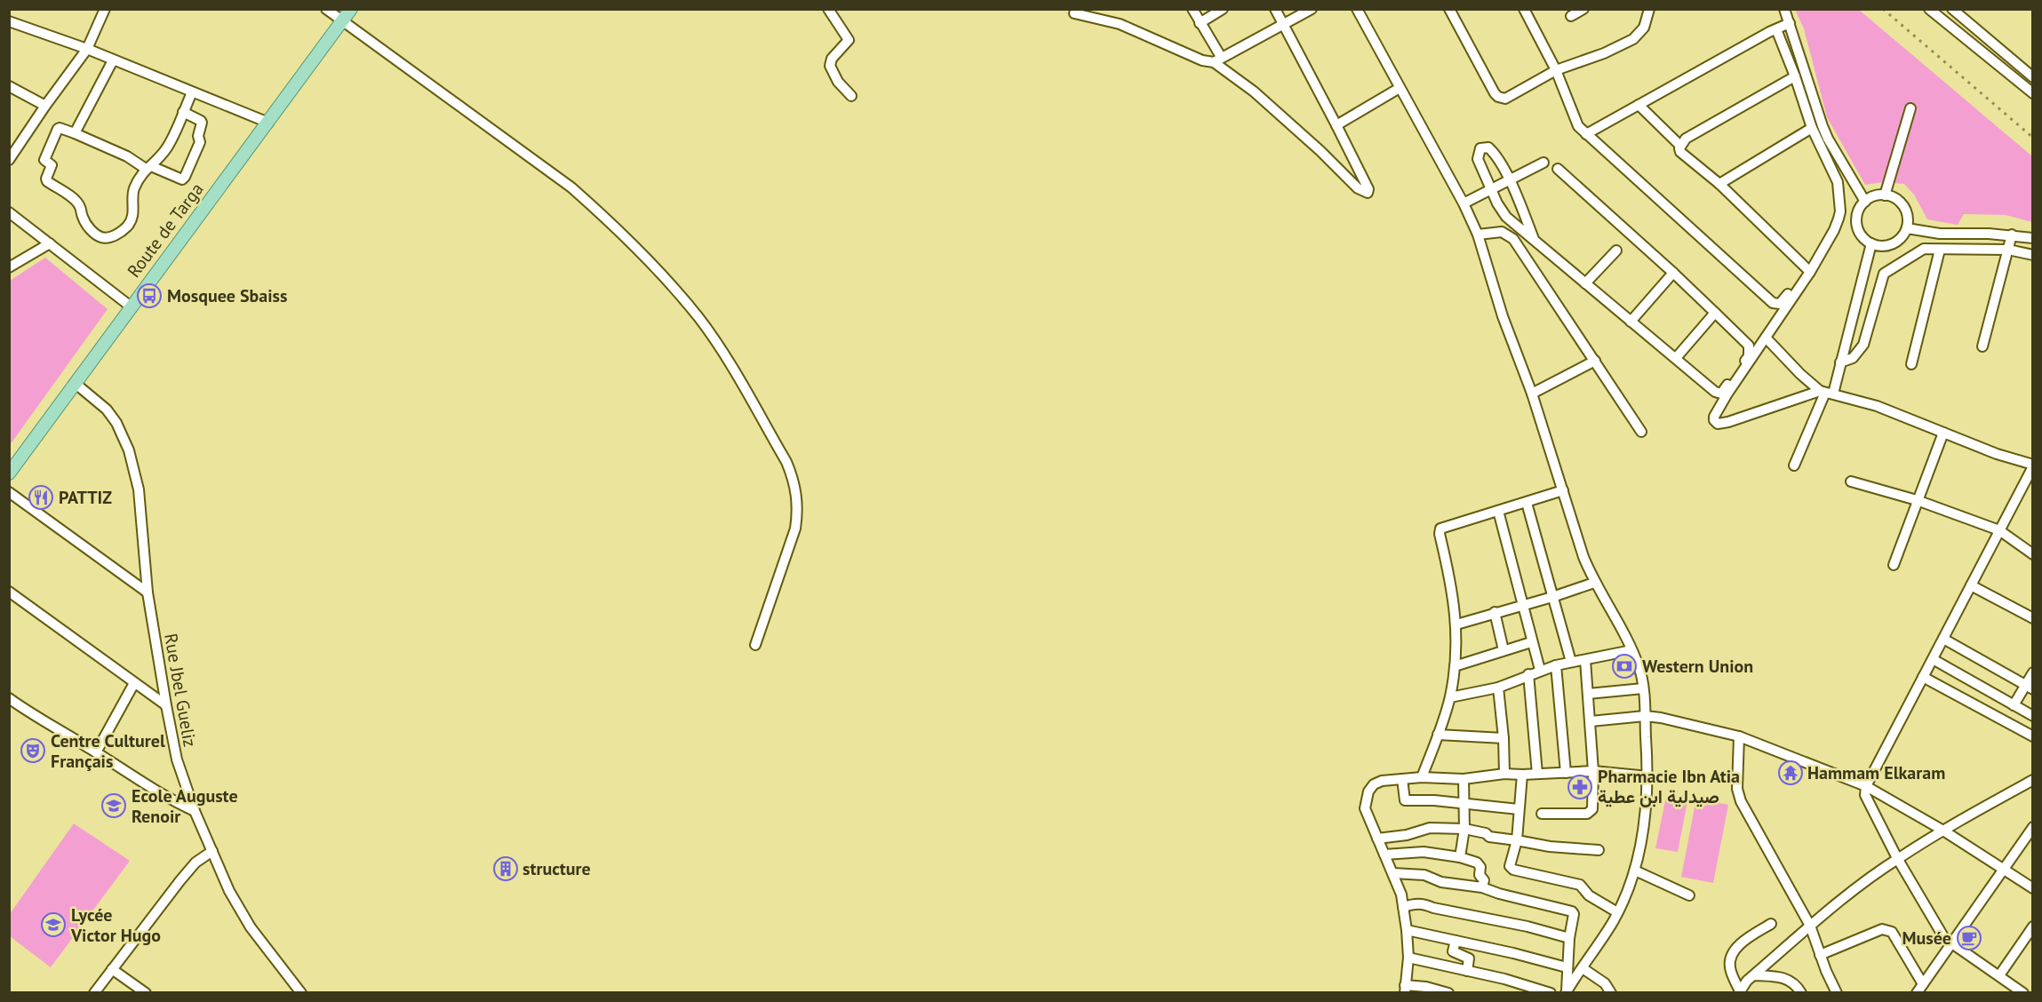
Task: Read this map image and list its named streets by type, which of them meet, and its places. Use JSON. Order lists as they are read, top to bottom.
{
  "streets": {
    "main road": ["Route de Targa"],
    "street": ["Rue Jbel Gueliz"]
  },
  "crossings": [
    ["Route de Targa", "Rue Jbel Gueliz"]
  ],
  "places": {
    "bus stop": ["Mosquee Sbaiss"],
    "restaurant": ["PATTIZ"],
    "bank": ["Western Union"],
    "theatre": ["Centre Culturel Français"],
    "temple": ["Hammam Elkaram"],
    "pharmacy": ["Pharmacie Ibn Atia صيدلية ابن عطية"],
    "school or university": ["Ecole Auguste Renoir", "Lycée Victor Hugo"],
    "building": ["structure"],
    "cafe": ["Musée"]
  }
}
